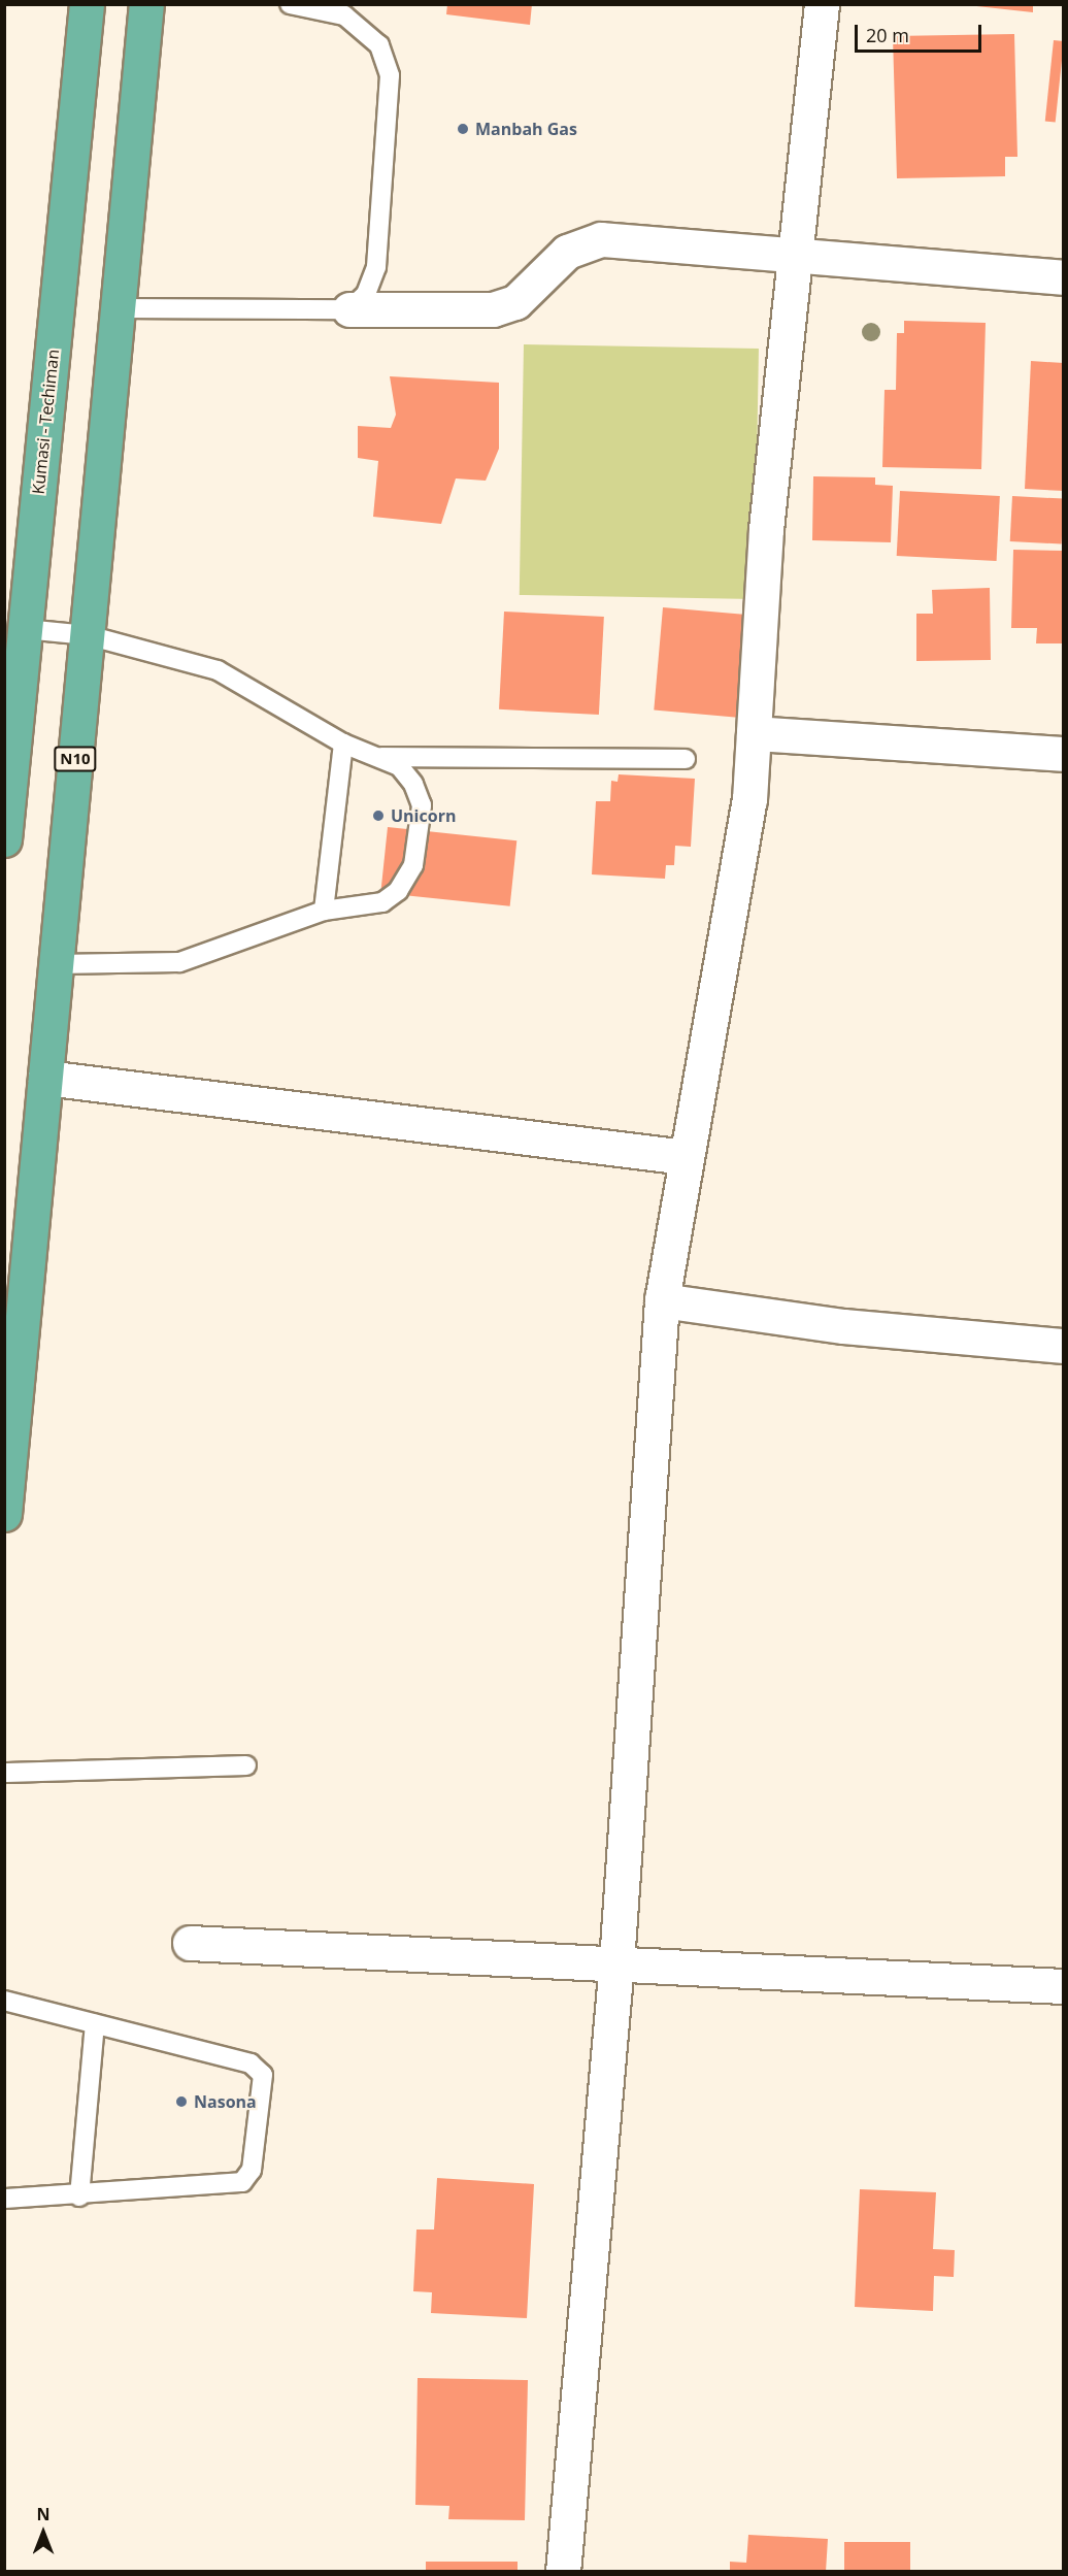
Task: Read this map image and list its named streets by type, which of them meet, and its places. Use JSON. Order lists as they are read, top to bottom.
{
  "streets": {
    "highway": ["Kumasi - Techiman", "N10"]
  },
  "places": ["Manbah Gas", "Unicorn", "Nasona"],
  "scale_bar": "20 m",
  "north": "top"
}
